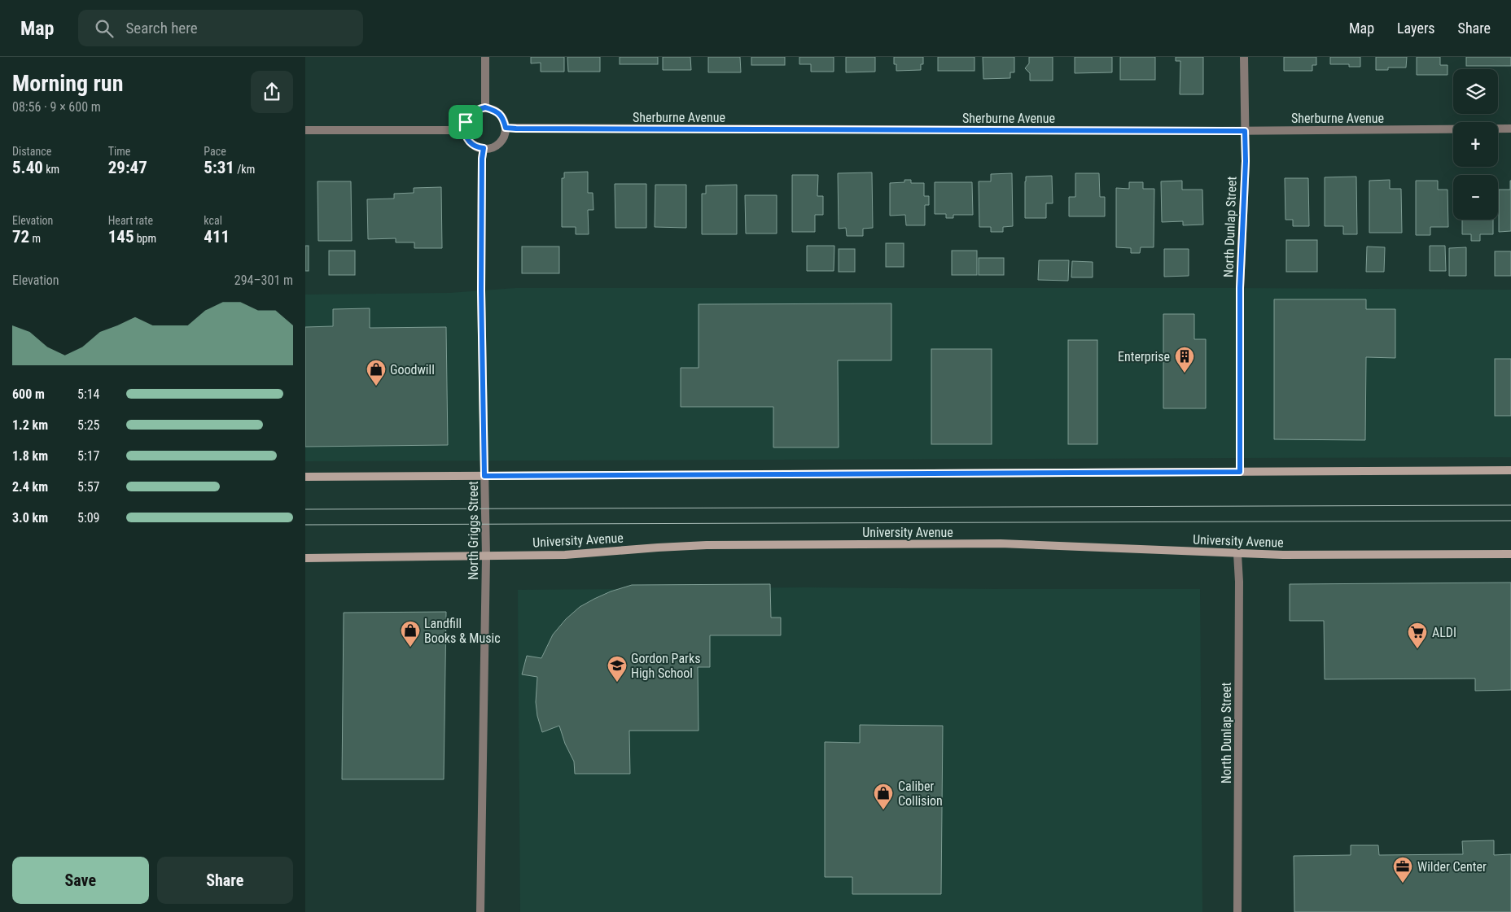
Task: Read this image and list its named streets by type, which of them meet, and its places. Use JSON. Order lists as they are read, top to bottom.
{
  "streets": {
    "main road": ["University Avenue"],
    "street": ["Sherburne Avenue", "North Dunlap Street", "North Griggs Street"]
  },
  "crossings": [
    ["Sherburne Avenue", "North Dunlap Street"],
    ["Sherburne Avenue", "North Griggs Street"],
    ["North Dunlap Street", "University Avenue"],
    ["North Griggs Street", "University Avenue"]
  ],
  "places": {
    "building": ["Enterprise"],
    "shop": ["Goodwill", "Landfill Books & Music", "Caliber Collision"],
    "supermarket": ["ALDI"],
    "school or university": ["Gordon Parks High School"],
    "office": ["Wilder Center"]
  },
  "page": {
    "header": "Map",
    "search": "Search here",
    "nav": ["Map", "Layers", "Share"],
    "heading": ["Morning run", "08:56 · 9 × 600 m"],
    "map_buttons": ["+", "−"],
    "stats": [
      ["Distance", "5.40 km"],
      ["Time", "29:47"],
      ["Pace", "5:31 /km"],
      ["Elevation", "72 m"],
      ["Heart rate", "145 bpm"],
      ["kcal", "411"]
    ],
    "chart": ["Elevation", "294–301 m"],
    "list": [
      {
        "name": "600 m",
        "note": "5:14"
      },
      {
        "name": "1.2 km",
        "note": "5:25"
      },
      {
        "name": "1.8 km",
        "note": "5:17"
      },
      {
        "name": "2.4 km",
        "note": "5:57"
      },
      {
        "name": "3.0 km",
        "note": "5:09"
      }
    ],
    "buttons": ["Save", "Share"]
  }
}
